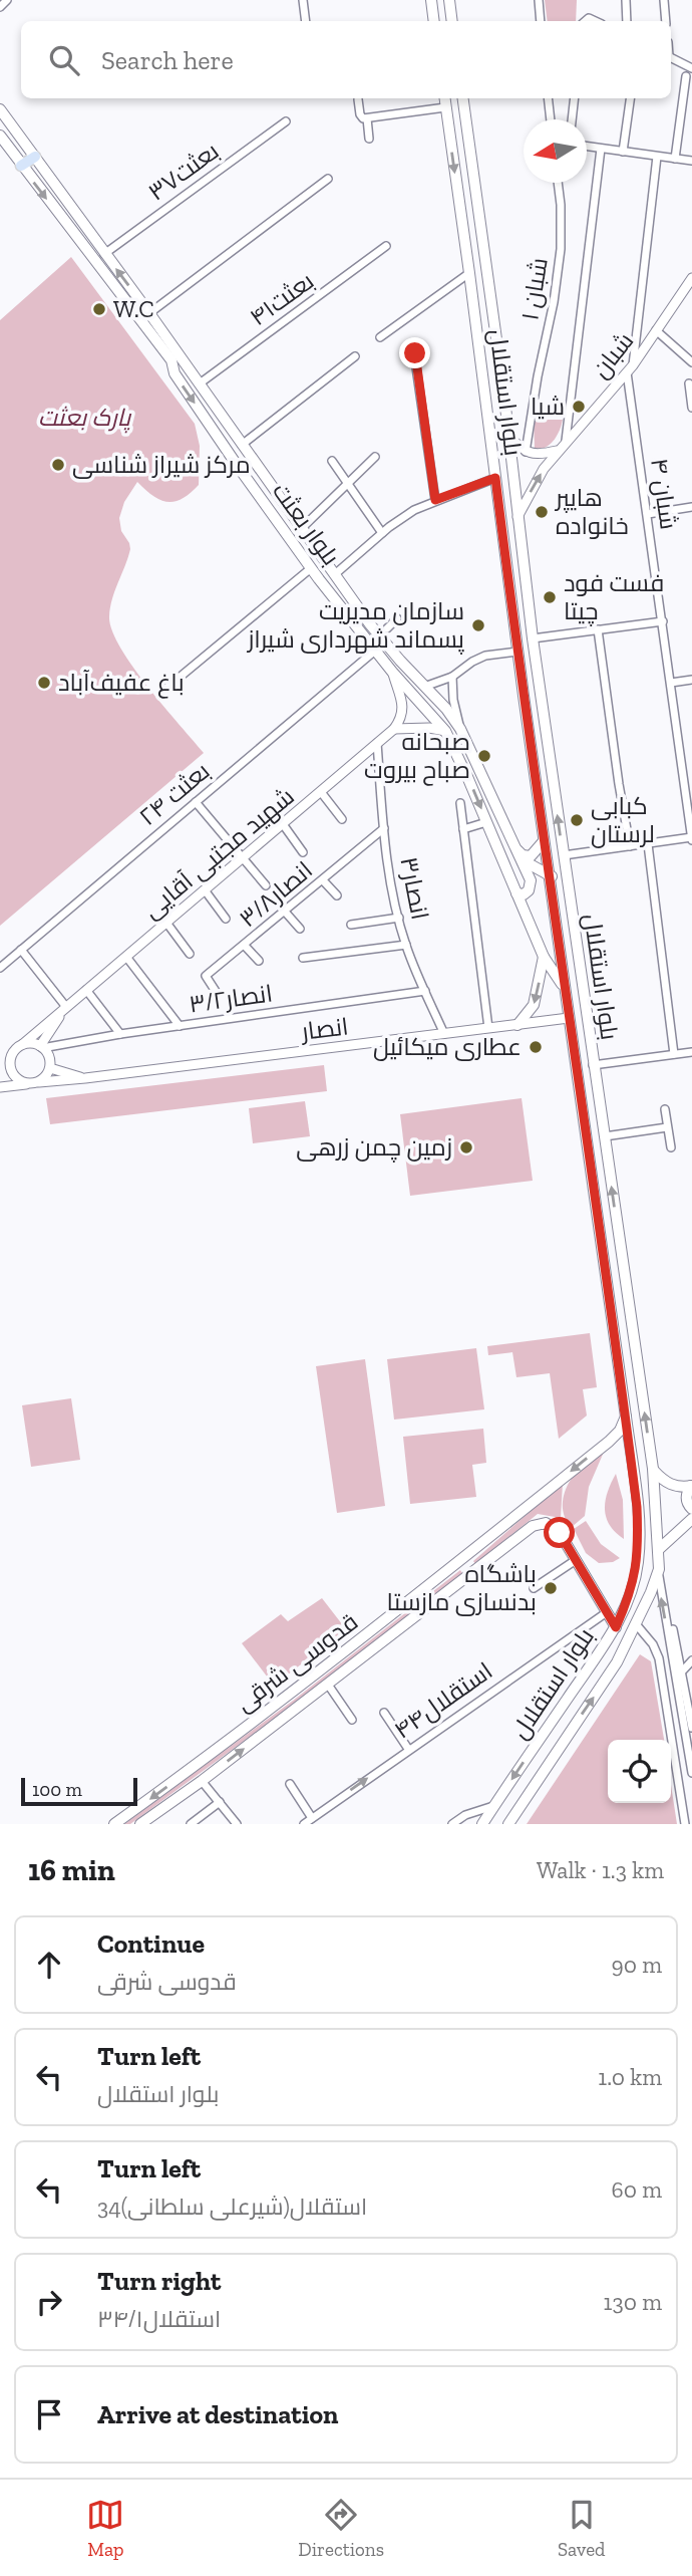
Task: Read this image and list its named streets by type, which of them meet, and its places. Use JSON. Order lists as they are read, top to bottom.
{
  "streets": {
    "main road": ["بلوار استقلال", "بلوار بعثت", "قدوسی شرقی"],
    "street": [
      "بعثت۳۷",
      "۱ شبان",
      "بعثت۴۱",
      "شبان",
      "۴ شبان",
      "بعثت ۲۴",
      "شهید مجتبی آقایی",
      "انصار۳",
      "انصار۳/۸",
      "انصار۳/۲",
      "انصار",
      "استقلال۴۴"
    ]
  },
  "crossings": [
    ["بعثت۳۷", "بلوار بعثت"],
    ["بعثت۴۱", "بلوار بعثت"],
    ["شبان", "بلوار استقلال"],
    ["شبان", "۴ شبان"],
    ["بلوار استقلال", "بلوار بعثت"],
    ["بلوار استقلال", "انصار"],
    ["بلوار استقلال", "قدوسی شرقی"],
    ["بلوار بعثت", "بعثت ۲۴"],
    ["شهید مجتبی آقایی", "انصار۳"],
    ["شهید مجتبی آقایی", "انصار۳/۲"],
    ["شهید مجتبی آقایی", "انصار"],
    ["انصار۳", "انصار۳/۸"],
    ["انصار۳", "انصار۳/۲"],
    ["انصار۳", "انصار"],
    ["انصار۳/۲", "انصار"],
    ["قدوسی شرقی", "استقلال۴۴"]
  ],
  "parks": ["پارک بعثت"],
  "places": [
    "W.C",
    "شیا",
    "مرکز شیراز شناسی",
    "هایپر خانواده",
    "فست فود چیتا",
    "سازمان مدیریت پسماند شهرداری شیراز",
    "باغ عفیف‌آباد",
    "صبحانه صباح بیروت",
    "کبابی لرستان",
    "عطاری میکائیل",
    "زمین چمن زرهی",
    "باشگاه بدنسازی مازستا"
  ],
  "scale_bar": "100 m",
  "north": "left",
  "page": {
    "search": "Search here",
    "scale": "100 m",
    "heading": ["16 min", "Walk · 1.3 km"],
    "list": [
      ["Continue", "قدوسی شرقی", "90 m"],
      ["Turn left", "بلوار استقلال", "1.0 km"],
      ["Turn left", "34استقلال(شیرعلی سلطانی)", "60 m"],
      ["Turn right", "استقلال۳۴/۱", "130 m"],
      "Arrive at destination"
    ],
    "nav": ["Map", "Directions", "Saved"]
  }
}
